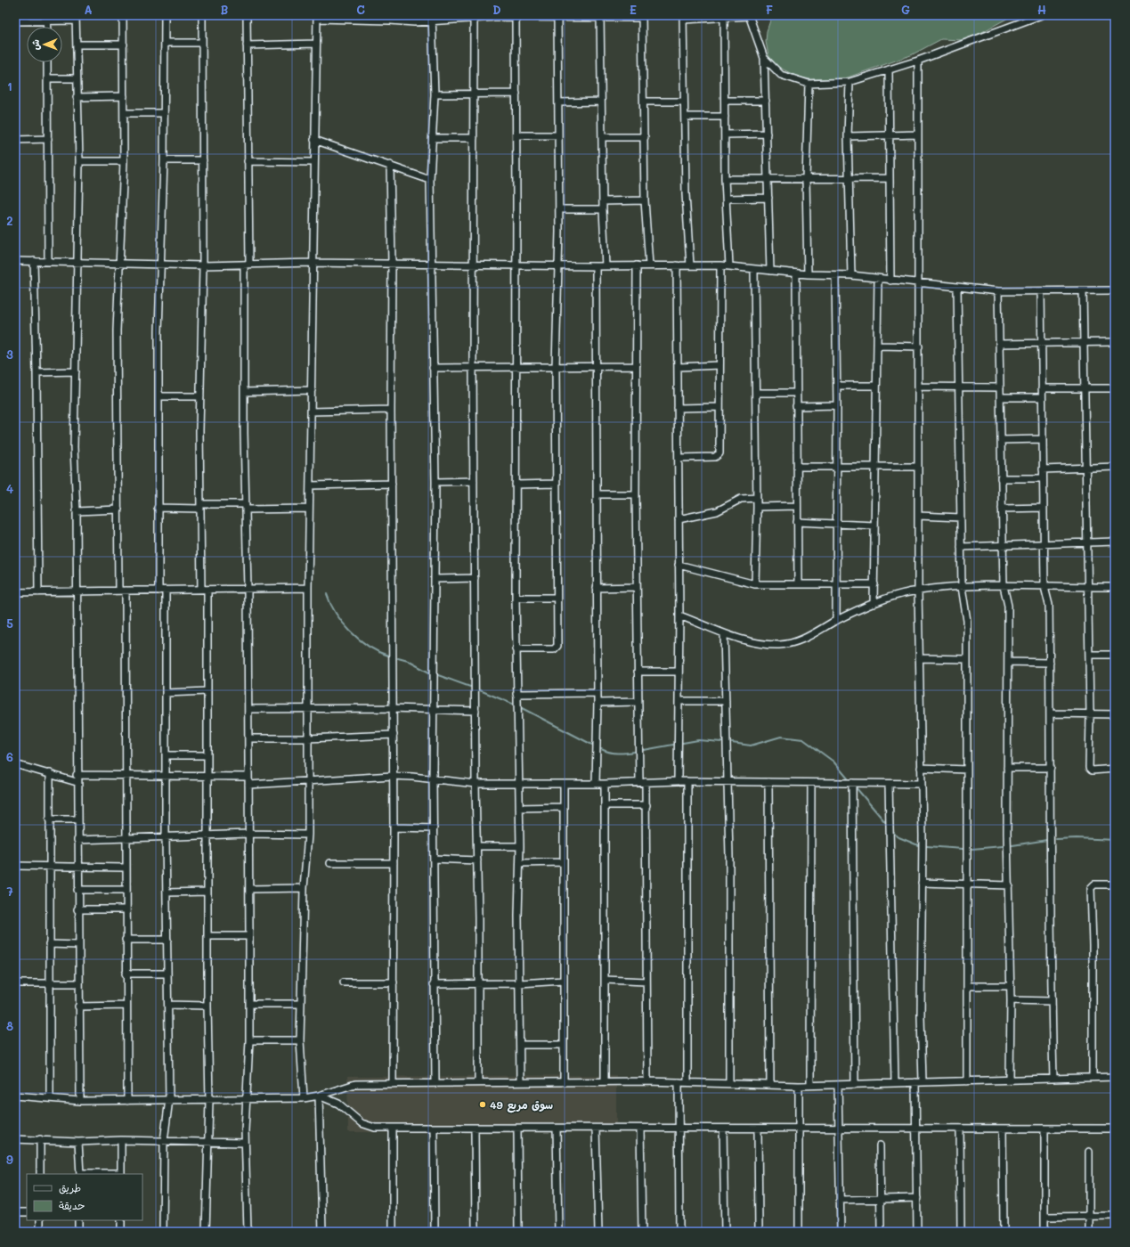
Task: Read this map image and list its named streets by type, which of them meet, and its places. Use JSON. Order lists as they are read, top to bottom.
{
  "places": ["سوق مربع 49"],
  "legend": ["طريق", "حديقة"],
  "north": "left",
  "grid": {
    "columns": [
      "A",
      "B",
      "C",
      "D",
      "E",
      "F",
      "G",
      "H"
    ],
    "rows": [
      "1",
      "2",
      "3",
      "4",
      "5",
      "6",
      "7",
      "8",
      "9"
    ]
  }
}
